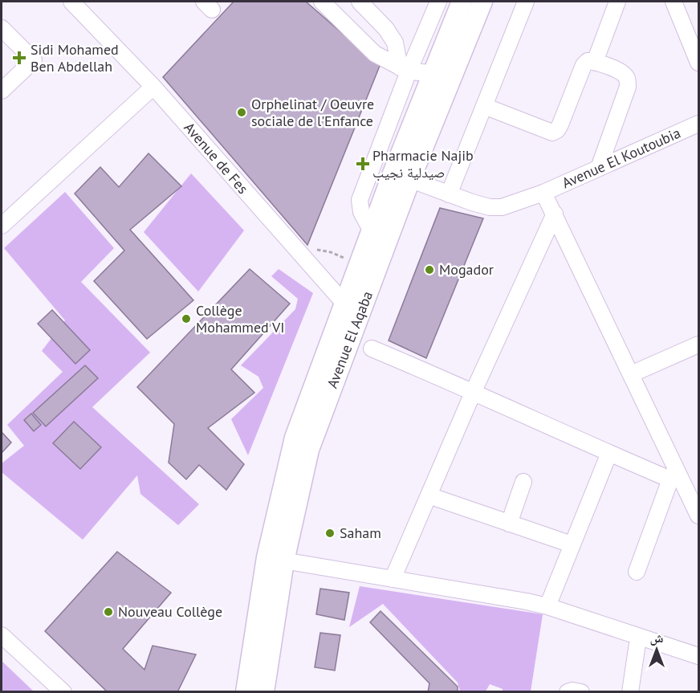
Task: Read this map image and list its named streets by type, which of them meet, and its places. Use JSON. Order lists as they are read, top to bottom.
{
  "streets": {
    "main road": ["Avenue El Aqaba"],
    "street": ["Avenue de Fes", "Avenue El Koutoubia"]
  },
  "crossings": [
    ["Avenue de Fes", "Avenue El Aqaba"],
    ["Avenue El Koutoubia", "Avenue El Aqaba"]
  ],
  "places": {
    "health": ["Sidi Mohamed Ben Abdellah", "Pharmacie Najib صيدلية نجيب"],
    "other": [
      "Orphelinat / Oeuvre sociale de l'Enfance",
      "Mogador",
      "Collège Mohammed VI",
      "Saham",
      "Nouveau Collège"
    ]
  },
  "north": "top"
}
